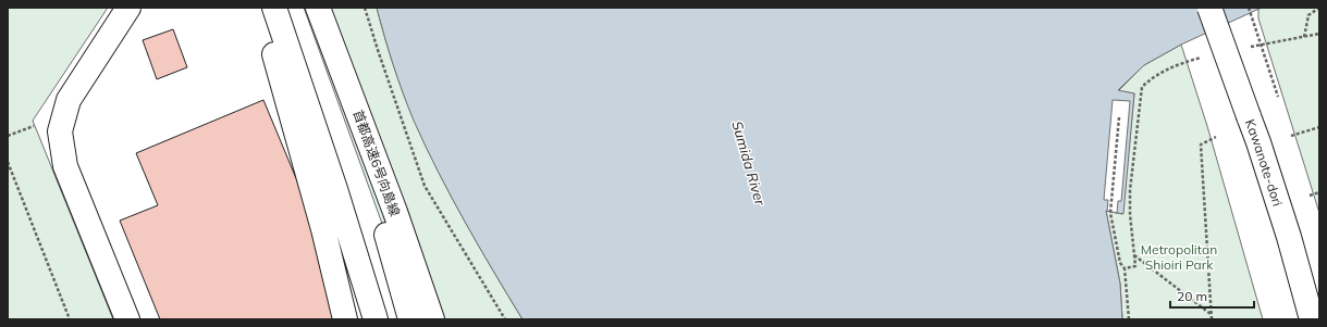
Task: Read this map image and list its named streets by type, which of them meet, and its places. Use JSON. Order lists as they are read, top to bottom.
{
  "streets": {
    "main road": ["首都高速6号向島線", "Kawanote-dori"]
  },
  "water": ["Sumida River"],
  "parks": ["Metropolitan Shioiri Park"],
  "scale_bar": "20 m"
}
